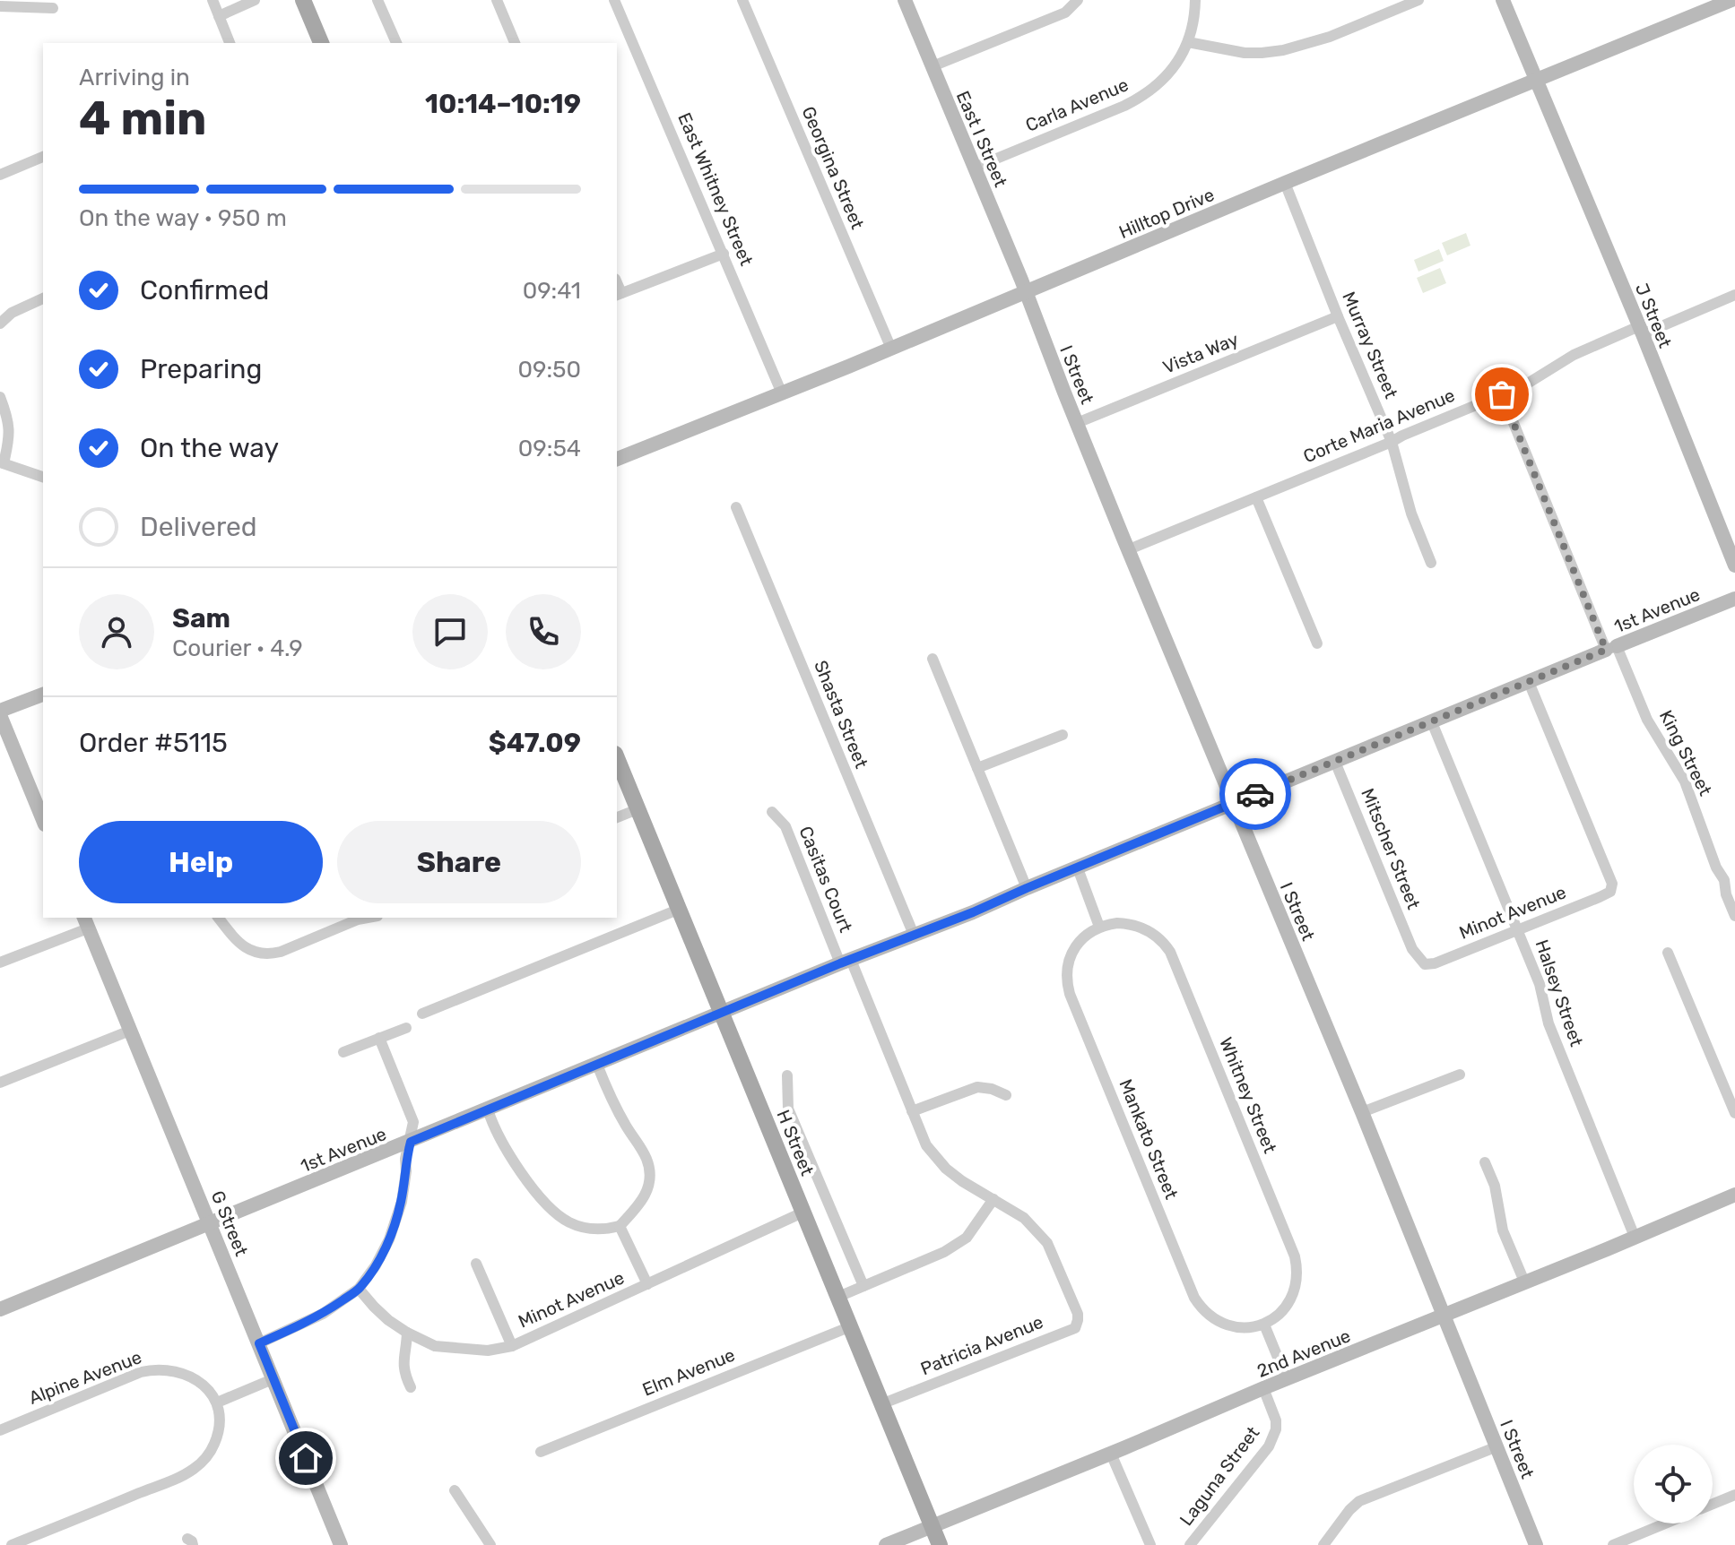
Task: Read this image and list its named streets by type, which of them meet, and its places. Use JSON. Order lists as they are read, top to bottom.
{
  "streets": {
    "main road": ["H Street"],
    "street": [
      "Carla Avenue",
      "East I Street",
      "Georgina Street",
      "East Whitney Street",
      "Hilltop Drive",
      "J Street",
      "Murray Street",
      "Vista Way",
      "I Street",
      "Corte Maria Avenue",
      "1st Avenue",
      "Shasta Street",
      "King Street",
      "Mitscher Street",
      "Casitas Court",
      "Minot Avenue",
      "Halsey Street",
      "Whitney Street",
      "Mankato Street",
      "G Street",
      "Patricia Avenue",
      "2nd Avenue",
      "Elm Avenue",
      "Alpine Avenue",
      "Laguna Street"
    ]
  },
  "crossings": [
    ["Carla Avenue", "East I Street"],
    ["East I Street", "Hilltop Drive"],
    ["East I Street", "I Street"],
    ["Georgina Street", "Hilltop Drive"],
    ["East Whitney Street", "Hilltop Drive"],
    ["Hilltop Drive", "J Street"],
    ["Hilltop Drive", "Murray Street"],
    ["Hilltop Drive", "I Street"],
    ["J Street", "Corte Maria Avenue"],
    ["Murray Street", "Vista Way"],
    ["Murray Street", "Corte Maria Avenue"],
    ["Vista Way", "I Street"],
    ["I Street", "Corte Maria Avenue"],
    ["I Street", "1st Avenue"],
    ["I Street", "2nd Avenue"],
    ["Corte Maria Avenue", "King Street"],
    ["1st Avenue", "Shasta Street"],
    ["1st Avenue", "King Street"],
    ["1st Avenue", "Mitscher Street"],
    ["1st Avenue", "Casitas Court"],
    ["1st Avenue", "Minot Avenue"],
    ["1st Avenue", "Halsey Street"],
    ["1st Avenue", "H Street"],
    ["1st Avenue", "G Street"],
    ["Mitscher Street", "Minot Avenue"],
    ["Minot Avenue", "Halsey Street"],
    ["Minot Avenue", "H Street"],
    ["Halsey Street", "2nd Avenue"],
    ["Whitney Street", "Mankato Street"],
    ["H Street", "Patricia Avenue"],
    ["H Street", "2nd Avenue"],
    ["H Street", "Elm Avenue"],
    ["2nd Avenue", "Laguna Street"]
  ],
  "page": {
    "heading": ["4 min", "Arriving in", "10:14–10:19"],
    "panel": [
      "Sam",
      "Courier · 4.9",
      "Order #5115",
      "$47.09"
    ],
    "bar": "On the way · 950 m",
    "list": [
      ["Confirmed", "09:41"],
      ["Preparing", "09:50"],
      ["On the way", "09:54"],
      "Delivered"
    ],
    "buttons": ["Help", "Share"]
  }
}
